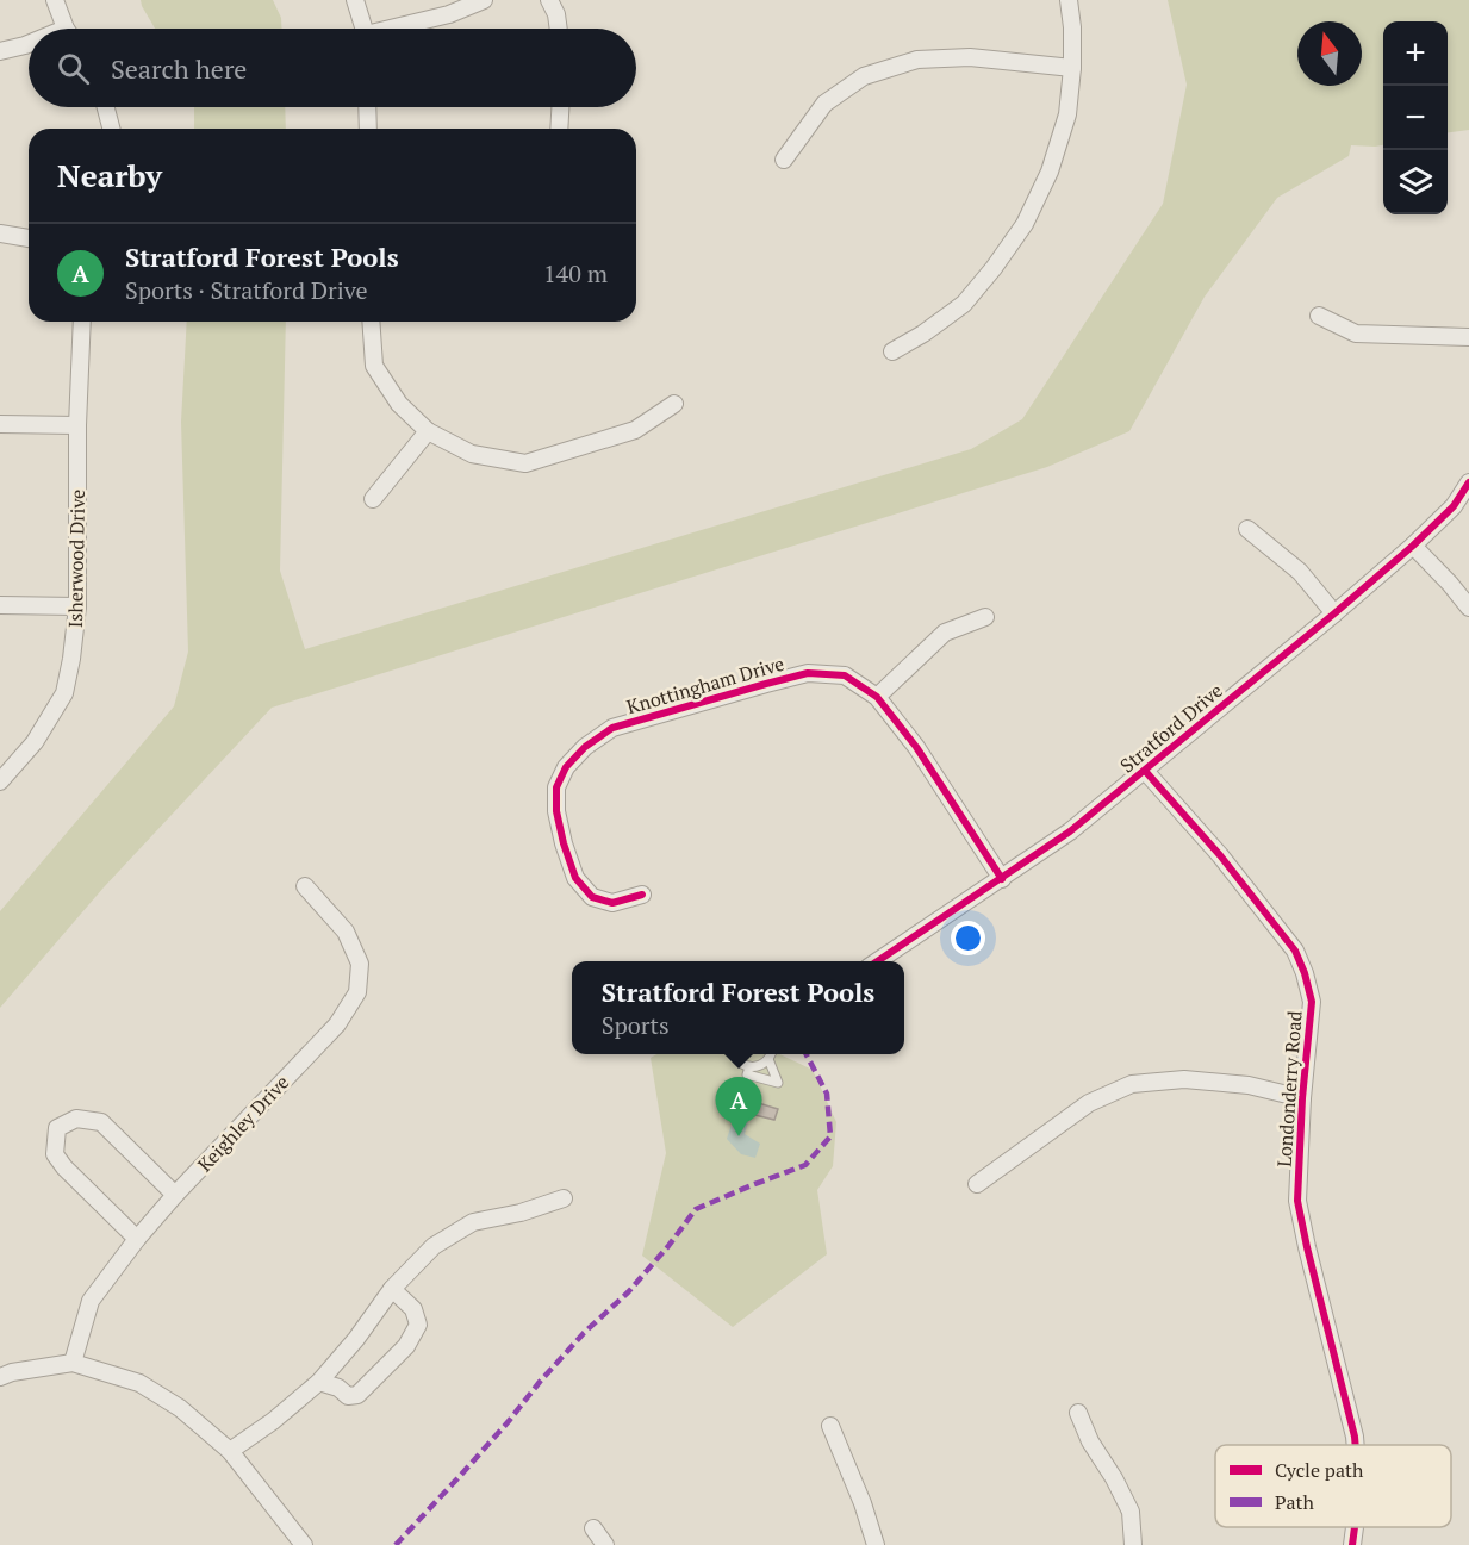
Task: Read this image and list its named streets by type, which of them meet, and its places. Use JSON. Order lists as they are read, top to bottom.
{
  "streets": {
    "street": [
      "Isherwood Drive",
      "Knottingham Drive",
      "Stratford Drive",
      "Londonderry Road",
      "Keighley Drive"
    ]
  },
  "crossings": [
    ["Knottingham Drive", "Stratford Drive"],
    ["Stratford Drive", "Londonderry Road"]
  ],
  "legend": ["Cycle path", "Path"],
  "north": "top",
  "page": {
    "map_buttons": ["+", "−"],
    "search": "Search here",
    "heading": "Nearby",
    "list": [
      {
        "mark": "A",
        "name": "Stratford Forest Pools",
        "note": "Sports · Stratford Drive",
        "value": "140 m"
      }
    ],
    "popup": ["Stratford Forest Pools", "Sports"],
    "pins": "A"
  }
}
